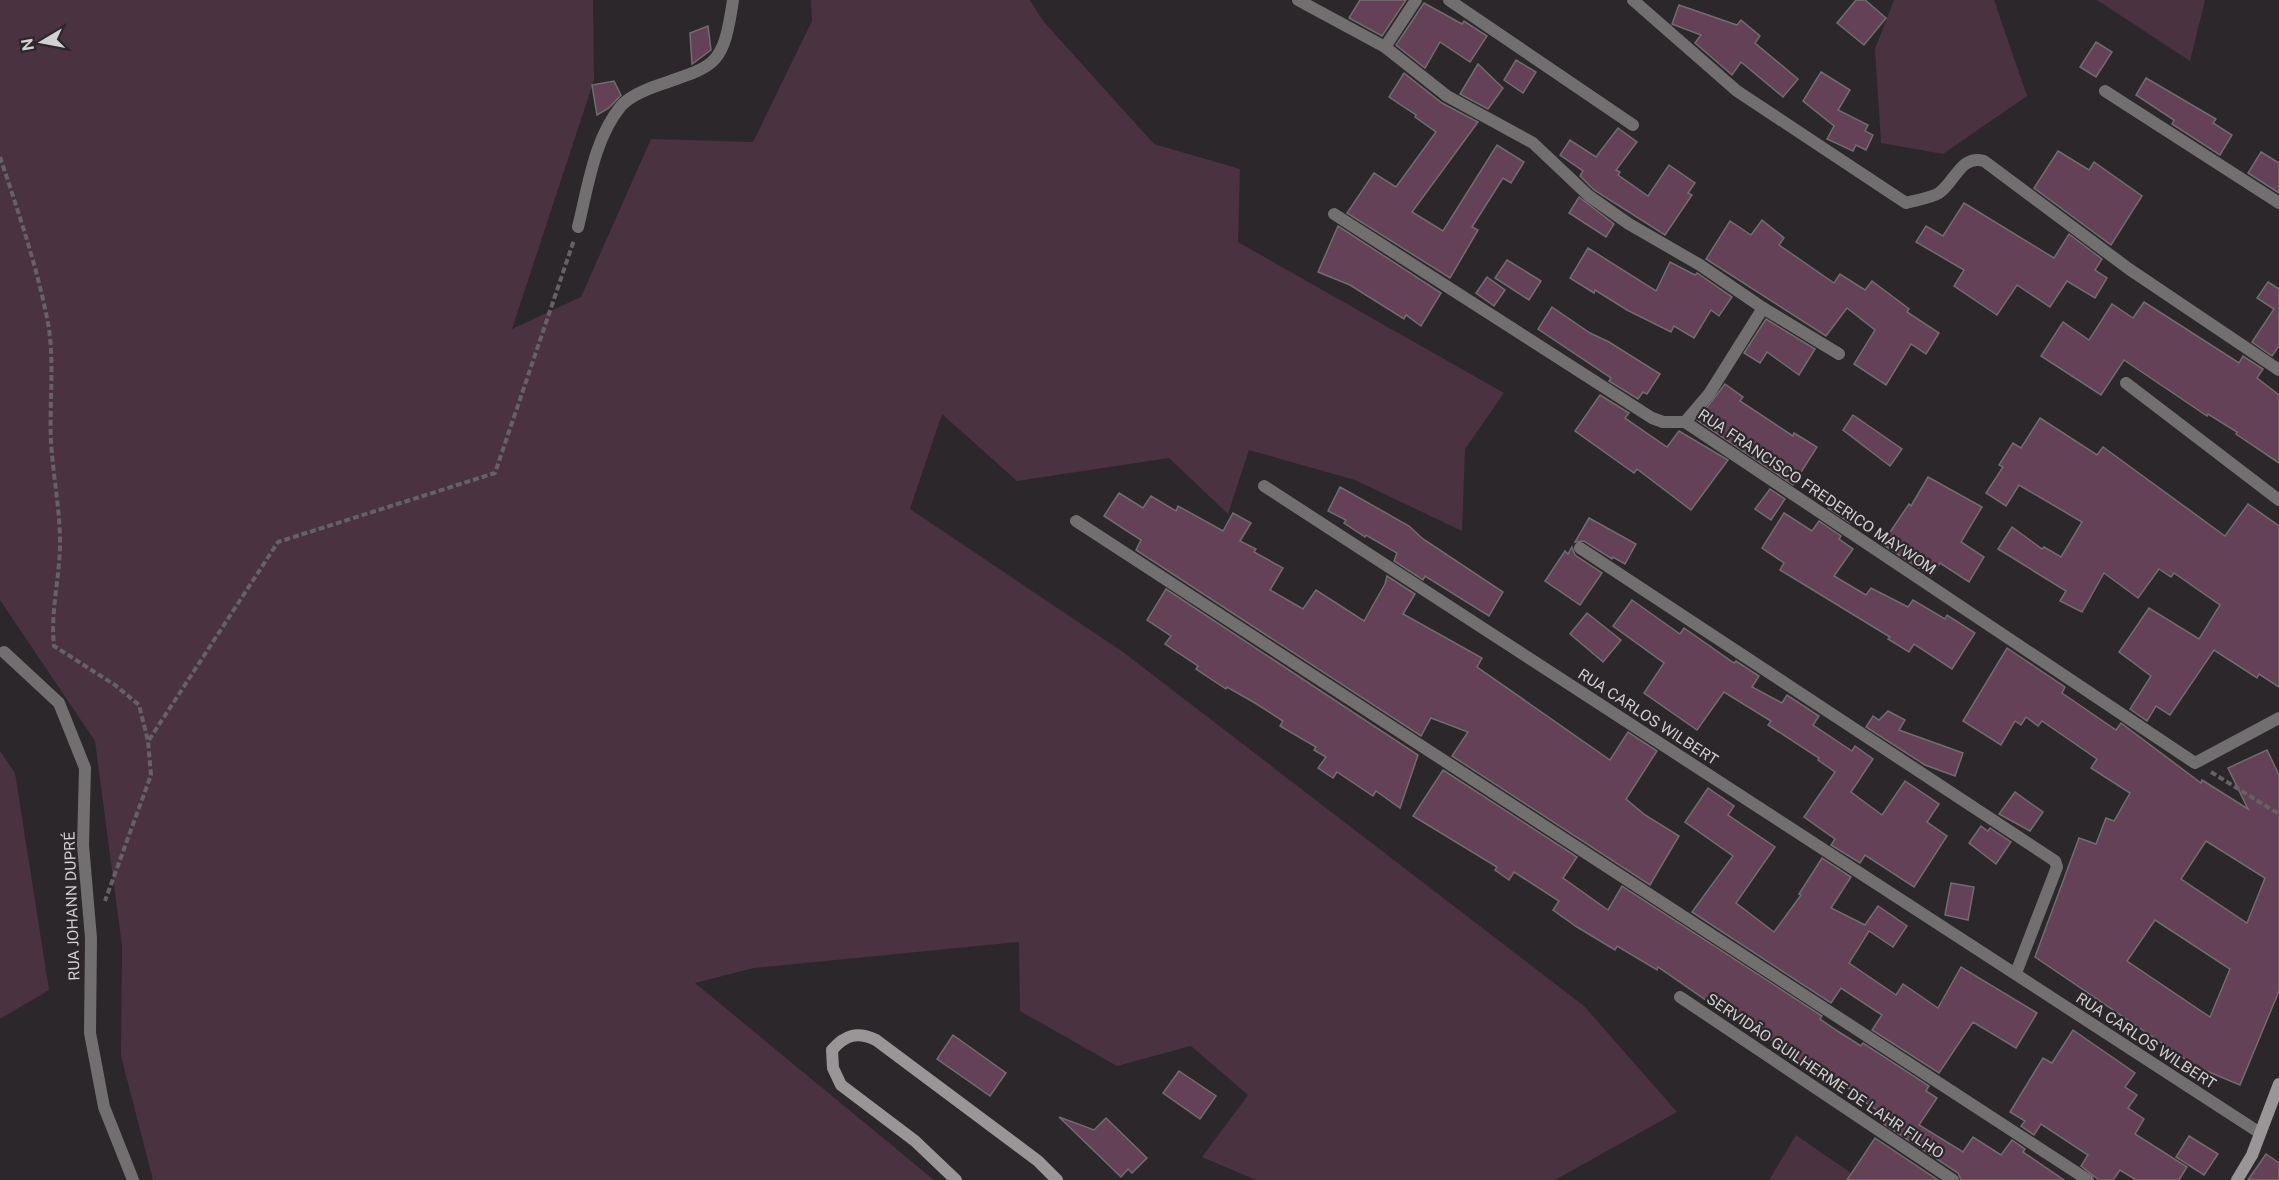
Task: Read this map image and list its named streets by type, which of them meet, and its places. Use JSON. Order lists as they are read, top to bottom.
{
  "streets": {
    "street": [
      "RUA FRANCISCO FREDERICO MAYWOM",
      "RUA CARLOS WILBERT",
      "RUA JOHANN DUPRÉ",
      "SERVIDÃO GUILHERME DE LAHR FILHO"
    ]
  },
  "north": "left"
}
